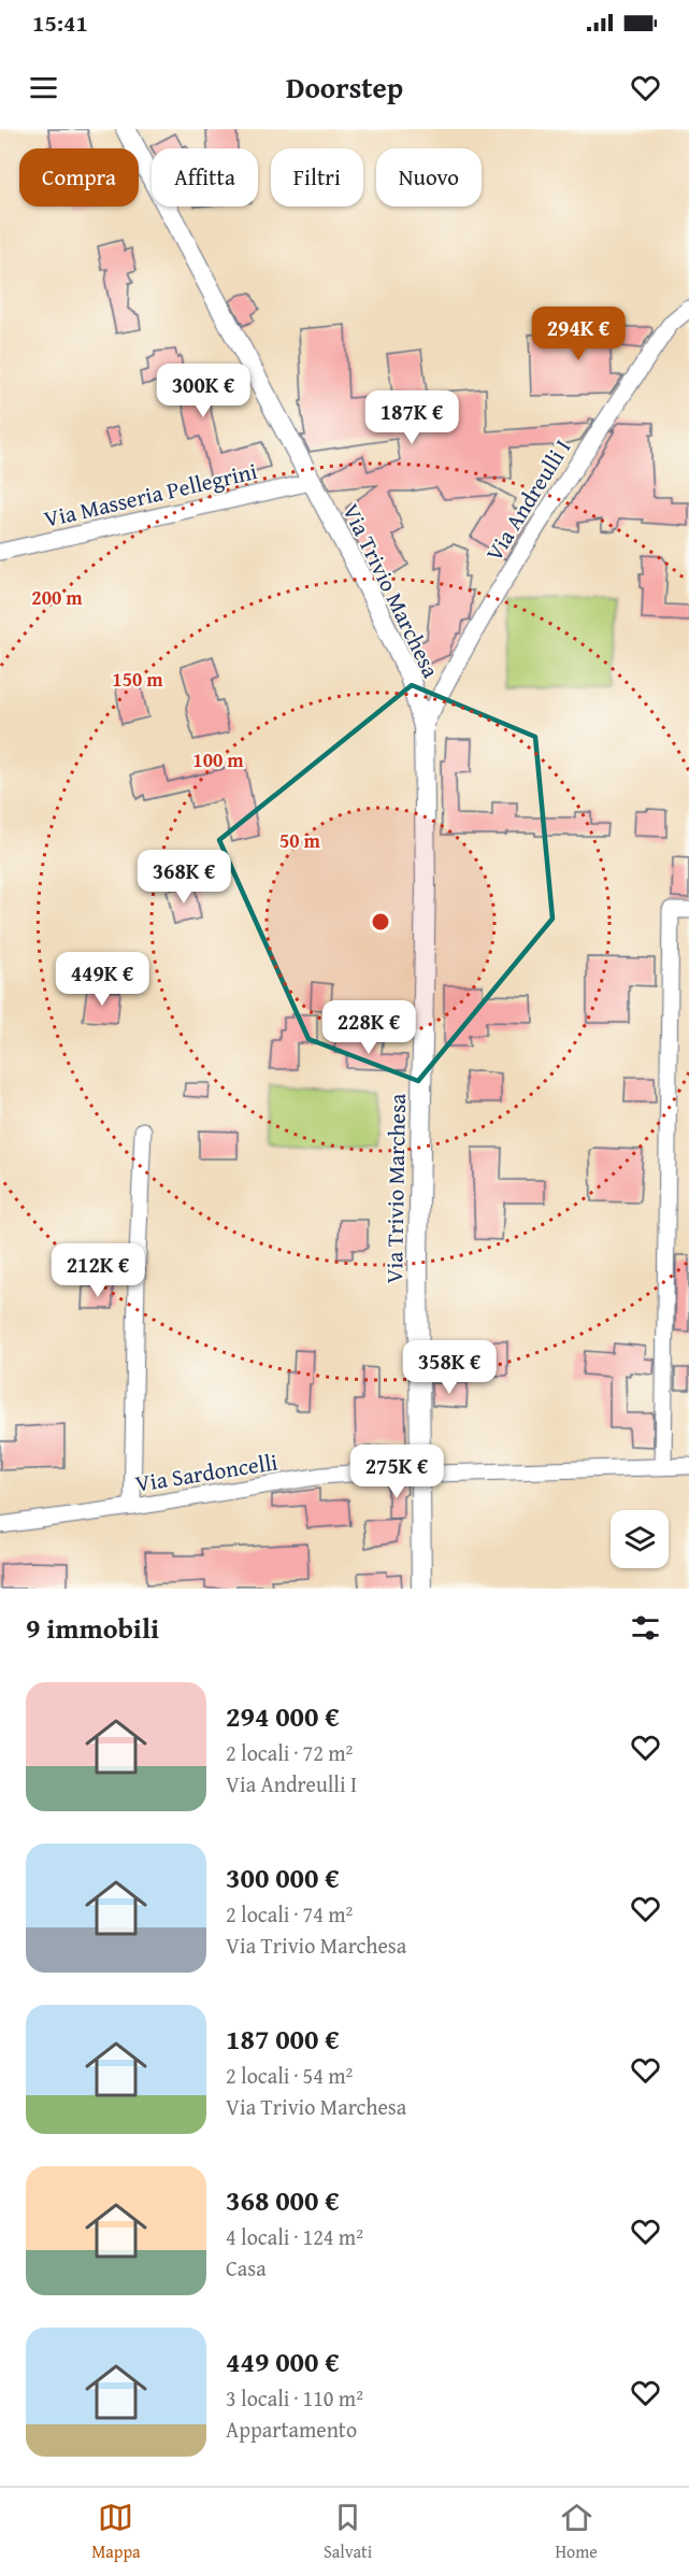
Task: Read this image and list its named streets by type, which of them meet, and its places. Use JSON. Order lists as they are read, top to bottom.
{
  "streets": {
    "street": [
      "Via Masseria Pellegrini",
      "Via Andreulli I",
      "Via Trivio Marchesa",
      "Via Sardoncelli"
    ]
  },
  "crossings": [
    ["Via Masseria Pellegrini", "Via Trivio Marchesa"],
    ["Via Andreulli I", "Via Trivio Marchesa"],
    ["Via Trivio Marchesa", "Via Sardoncelli"]
  ],
  "page": {
    "status": "15:41",
    "header": "Doorstep",
    "chip": [
      "Compra",
      "Affitta",
      "Filtri",
      "Nuovo"
    ],
    "price": [
      "294K €",
      "300K €",
      "187K €",
      "368K €",
      "449K €",
      "228K €",
      "212K €",
      "358K €",
      "275K €"
    ],
    "heading": "9 immobili",
    "list": [
      {
        "name": "294 000 €",
        "note": "2 locali · 72 m² · Via Andreulli I"
      },
      {
        "name": "300 000 €",
        "note": "2 locali · 74 m² · Via Trivio Marchesa"
      },
      {
        "name": "187 000 €",
        "note": "2 locali · 54 m² · Via Trivio Marchesa"
      },
      {
        "name": "368 000 €",
        "note": "4 locali · 124 m² · Casa"
      },
      {
        "name": "449 000 €",
        "note": "3 locali · 110 m² · Appartamento"
      }
    ],
    "tabs": ["Mappa", "Salvati", "Home"]
  },
  "rings": [
    "200 m",
    "150 m",
    "100 m",
    "50 m"
  ]
}
